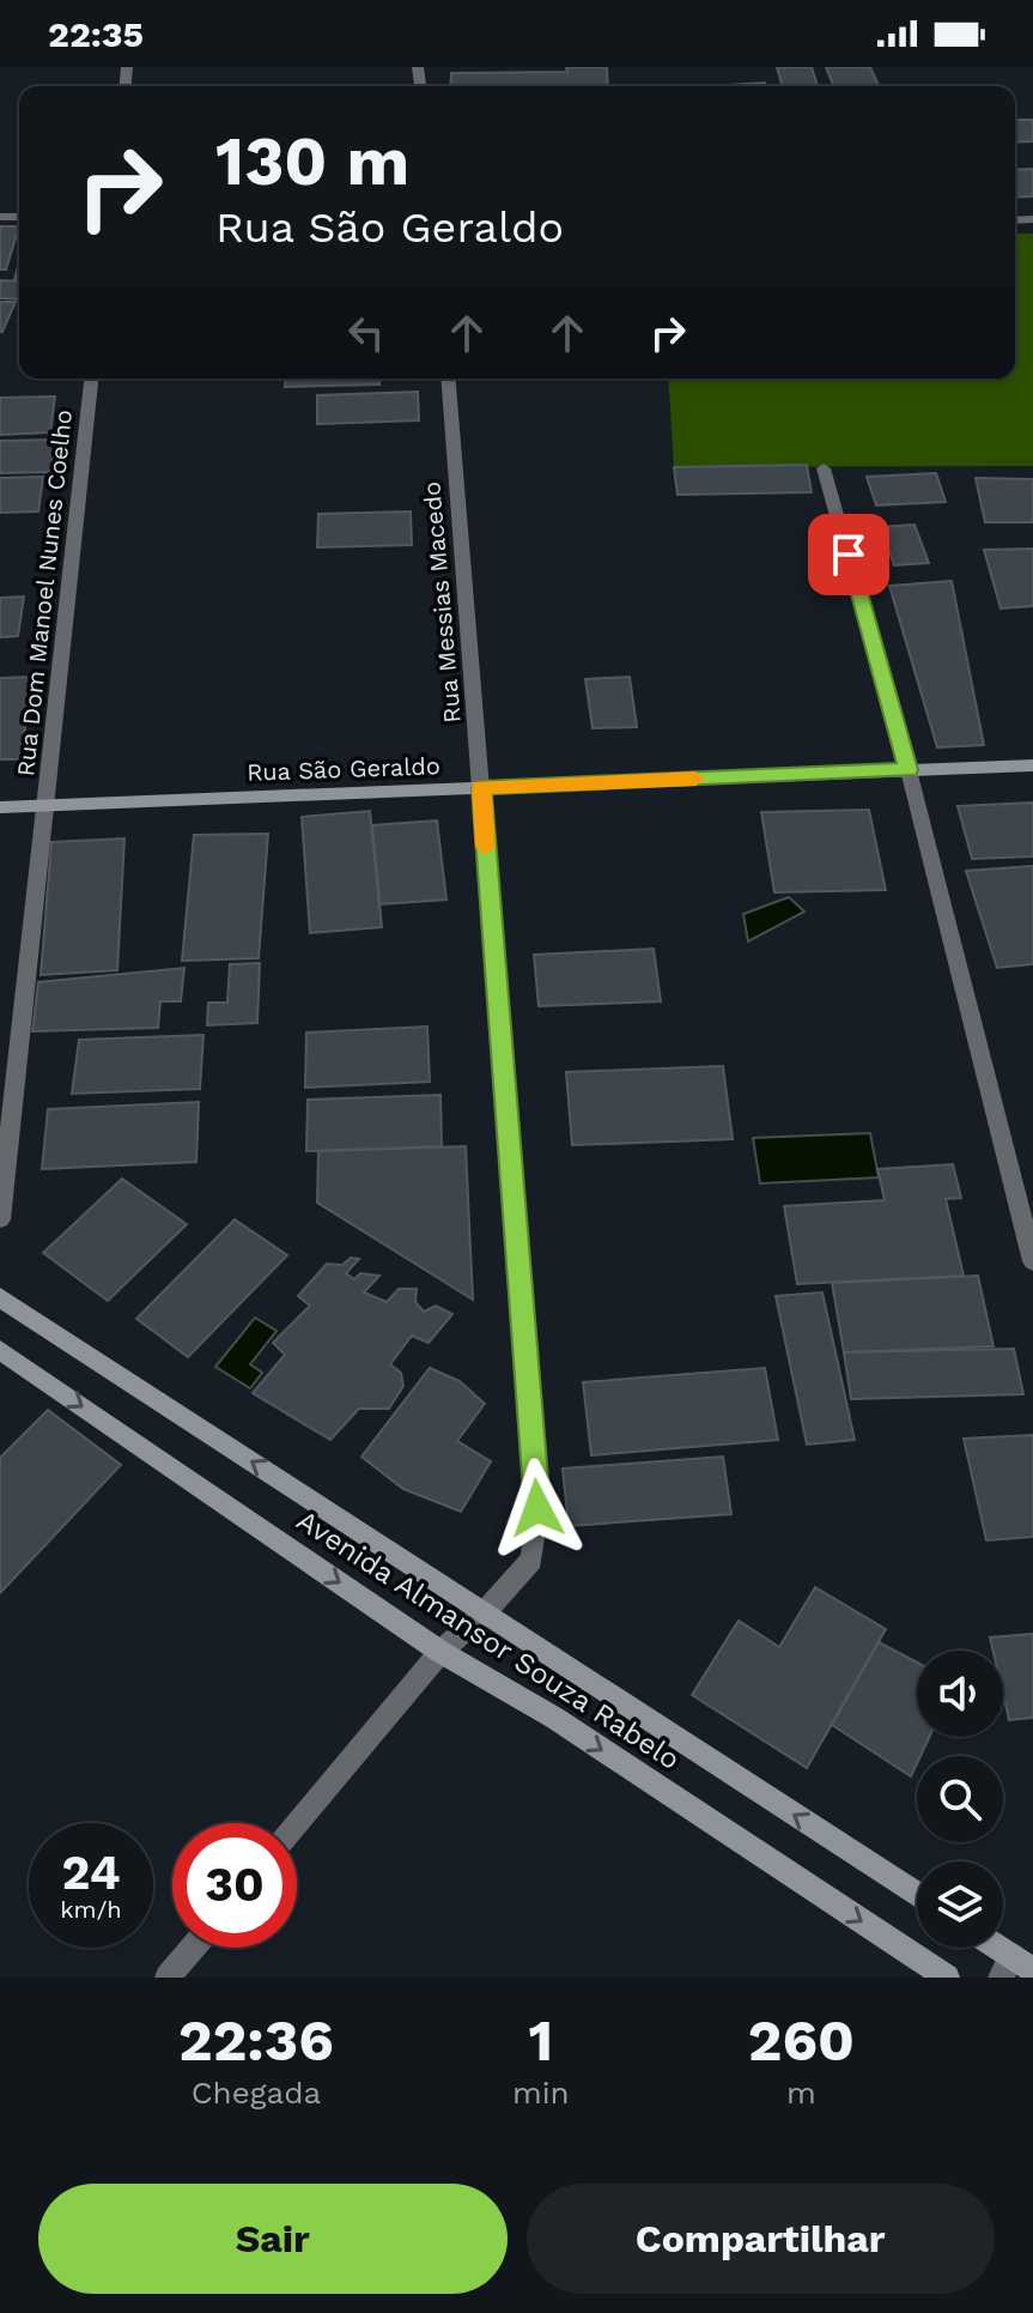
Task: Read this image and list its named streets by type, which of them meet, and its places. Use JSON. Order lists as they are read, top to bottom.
{
  "streets": {
    "street": [
      "Rua Dom Manoel Nunes Coelho",
      "Rua Messias Macedo",
      "Rua São Geraldo",
      "Avenida Almansor Souza Rabelo"
    ]
  },
  "crossings": [
    ["Rua Dom Manoel Nunes Coelho", "Rua São Geraldo"],
    ["Rua Messias Macedo", "Rua São Geraldo"],
    ["Rua Messias Macedo", "Avenida Almansor Souza Rabelo"]
  ],
  "page": {
    "status": "22:35",
    "turn": ["130 m", "Rua São Geraldo"],
    "speed": "24 km/h",
    "limit": "30",
    "eta": [
      "22:36",
      "Chegada",
      "1",
      "min",
      "260",
      "m"
    ],
    "buttons": ["Sair", "Compartilhar"]
  }
}
